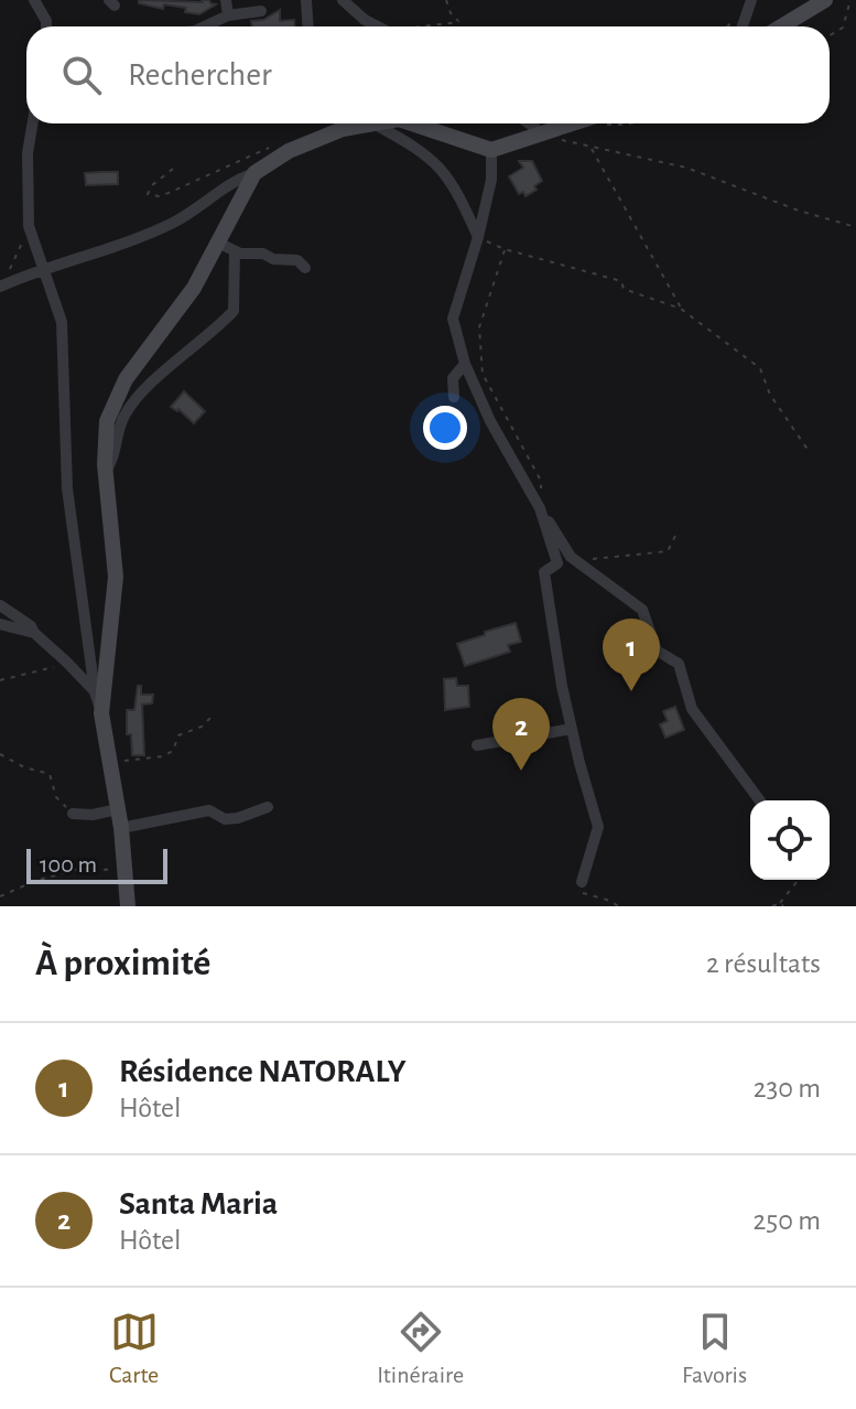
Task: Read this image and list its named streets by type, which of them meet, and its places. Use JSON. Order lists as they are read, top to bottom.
{
  "scale_bar": "100 m",
  "page": {
    "search": "Rechercher",
    "pins": ["1", "2"],
    "scale": "100 m",
    "heading": ["À proximité", "2 résultats"],
    "list": [
      {
        "mark": "1",
        "name": "Résidence NATORALY",
        "note": "Hôtel",
        "value": "230 m"
      },
      {
        "mark": "2",
        "name": "Santa Maria",
        "note": "Hôtel",
        "value": "250 m"
      }
    ],
    "nav": ["Carte", "Itinéraire", "Favoris"]
  }
}
